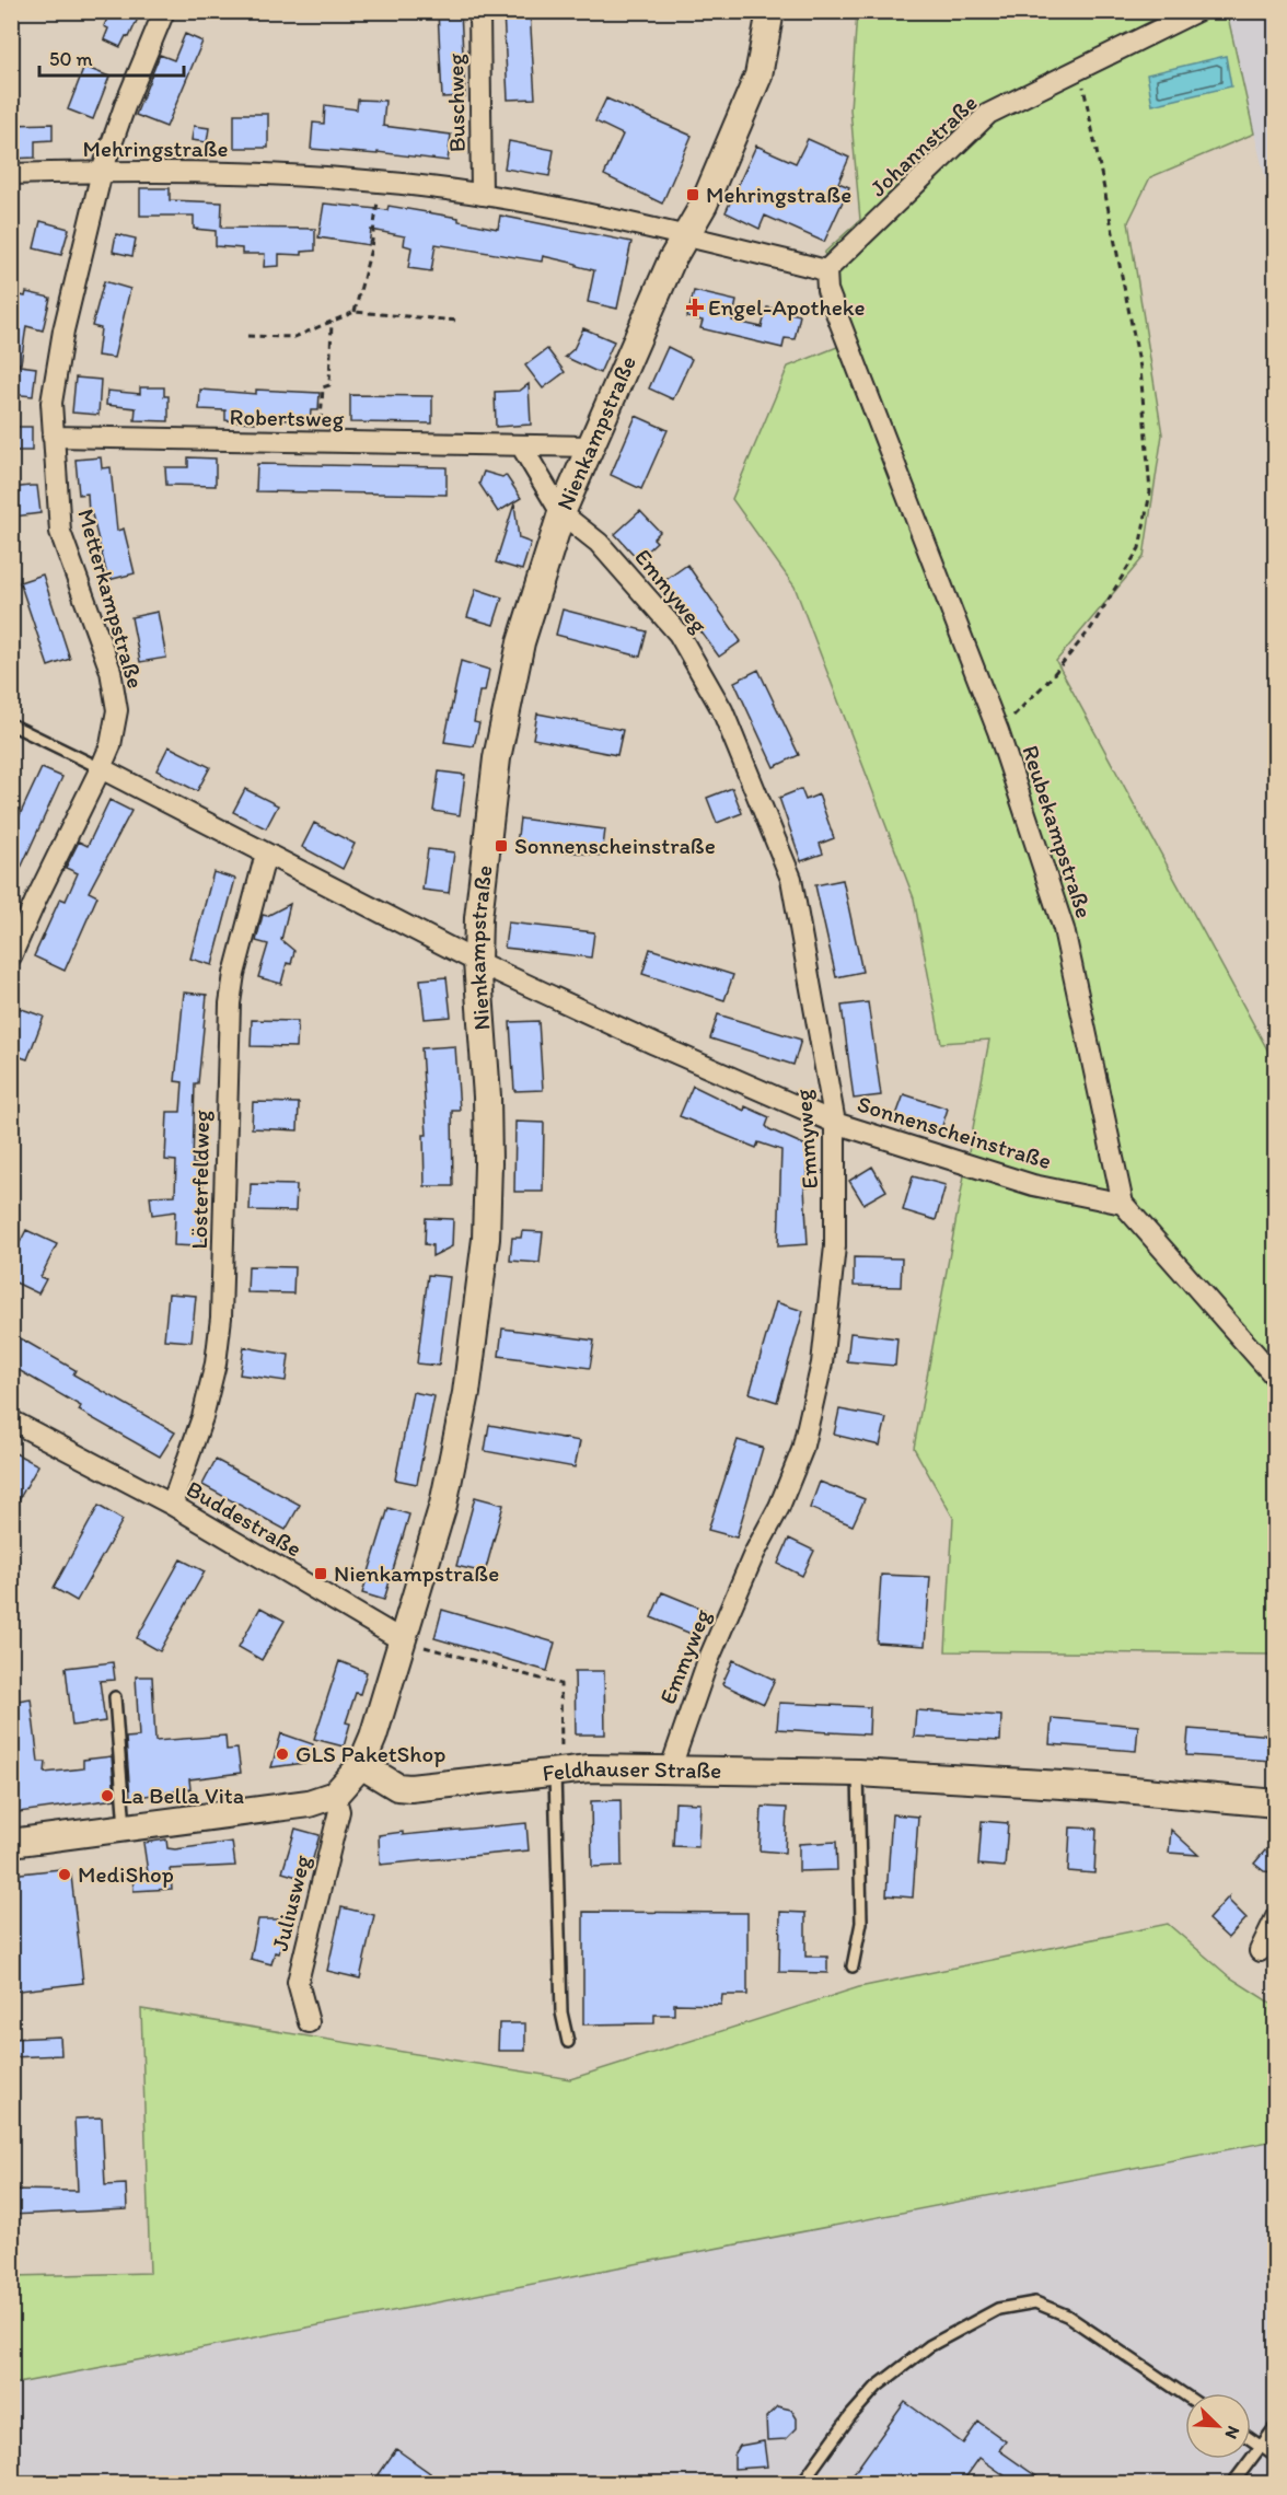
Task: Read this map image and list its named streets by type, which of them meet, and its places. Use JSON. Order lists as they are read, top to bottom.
{
  "streets": {
    "street": [
      "Buschweg",
      "Johannstraße",
      "Mehringstraße",
      "Robertsweg",
      "Nienkampstraße",
      "Emmyweg",
      "Metterkampstraße",
      "Reubekampstraße",
      "Sonnenscheinstraße",
      "Lösterfeldweg",
      "Buddestraße",
      "Feldhauser Straße",
      "Juliusweg"
    ]
  },
  "crossings": [
    ["Buschweg", "Mehringstraße"],
    ["Johannstraße", "Reubekampstraße"],
    ["Mehringstraße", "Nienkampstraße"],
    ["Mehringstraße", "Metterkampstraße"],
    ["Robertsweg", "Nienkampstraße"],
    ["Robertsweg", "Metterkampstraße"],
    ["Nienkampstraße", "Emmyweg"],
    ["Nienkampstraße", "Sonnenscheinstraße"],
    ["Nienkampstraße", "Buddestraße"],
    ["Nienkampstraße", "Feldhauser Straße"],
    ["Emmyweg", "Sonnenscheinstraße"],
    ["Emmyweg", "Feldhauser Straße"],
    ["Metterkampstraße", "Sonnenscheinstraße"],
    ["Reubekampstraße", "Sonnenscheinstraße"],
    ["Sonnenscheinstraße", "Lösterfeldweg"],
    ["Lösterfeldweg", "Buddestraße"]
  ],
  "places": {
    "transit": ["Mehringstraße", "Sonnenscheinstraße", "Nienkampstraße"],
    "health": ["Engel-Apotheke"],
    "other": ["GLS PaketShop", "La Bella Vita", "MediShop"]
  },
  "scale_bar": "50 m",
  "north": "bottom right"
}
